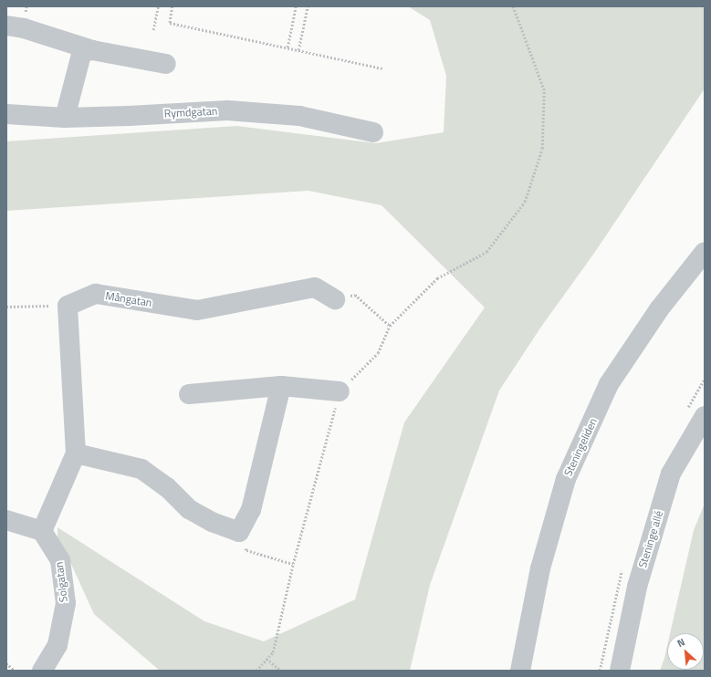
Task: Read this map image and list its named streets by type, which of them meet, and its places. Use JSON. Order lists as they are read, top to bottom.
{
  "streets": {
    "street": [
      "Rymdgatan",
      "Mångatan",
      "Steningeliden",
      "Steninge allé",
      "Solgatan"
    ]
  },
  "north": "top left"
}
